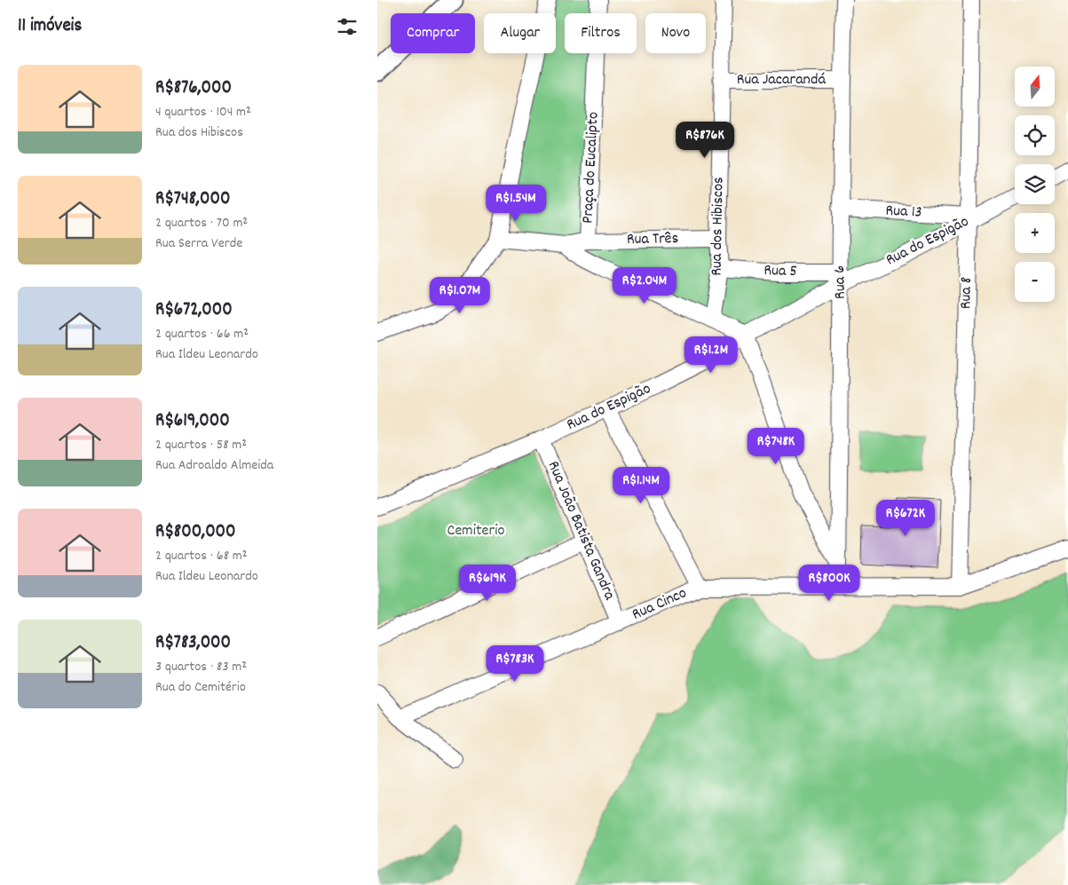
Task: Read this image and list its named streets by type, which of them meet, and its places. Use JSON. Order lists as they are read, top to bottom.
{
  "streets": {
    "street": [
      "Rua Jacarandá",
      "Praça do Eucalipto",
      "Rua 13",
      "Rua dos Hibiscos",
      "Rua Três",
      "Rua do Espigão",
      "Rua 5",
      "Rua 6",
      "Rua 8",
      "Rua João Batista Gandra",
      "Rua Cinco"
    ]
  },
  "crossings": [
    ["Rua Jacarandá", "Rua dos Hibiscos"],
    ["Rua Jacarandá", "Rua 6"],
    ["Praça do Eucalipto", "Rua Três"],
    ["Rua 13", "Rua do Espigão"],
    ["Rua 13", "Rua 6"],
    ["Rua 13", "Rua 8"],
    ["Rua dos Hibiscos", "Rua Três"],
    ["Rua dos Hibiscos", "Rua 5"],
    ["Rua do Espigão", "Rua 5"],
    ["Rua do Espigão", "Rua 6"],
    ["Rua do Espigão", "Rua 8"],
    ["Rua do Espigão", "Rua João Batista Gandra"],
    ["Rua 5", "Rua 6"],
    ["Rua João Batista Gandra", "Rua Cinco"]
  ],
  "parks": ["Cemiterio"],
  "north": "top",
  "page": {
    "heading": "11 imóveis",
    "chip": [
      "Comprar",
      "Alugar",
      "Filtros",
      "Novo"
    ],
    "list": [
      {
        "name": "R$876,000",
        "note": "4 quartos · 104 m² · Rua dos Hibiscos"
      },
      {
        "name": "R$748,000",
        "note": "2 quartos · 70 m² · Rua Serra Verde"
      },
      {
        "name": "R$672,000",
        "note": "2 quartos · 66 m² · Rua Ildeu Leonardo"
      },
      {
        "name": "R$619,000",
        "note": "2 quartos · 58 m² · Rua Adroaldo Almeida"
      },
      {
        "name": "R$800,000",
        "note": "2 quartos · 68 m² · Rua Ildeu Leonardo"
      },
      {
        "name": "R$783,000",
        "note": "3 quartos · 83 m² · Rua do Cemitério"
      }
    ],
    "map_buttons": ["+", "−"],
    "price": [
      "R$876K",
      "R$1.54M",
      "R$2.04M",
      "R$1.07M",
      "R$1.2M",
      "R$748K",
      "R$1.14M",
      "R$672K",
      "R$619K",
      "R$800K",
      "R$783K"
    ]
  }
}
